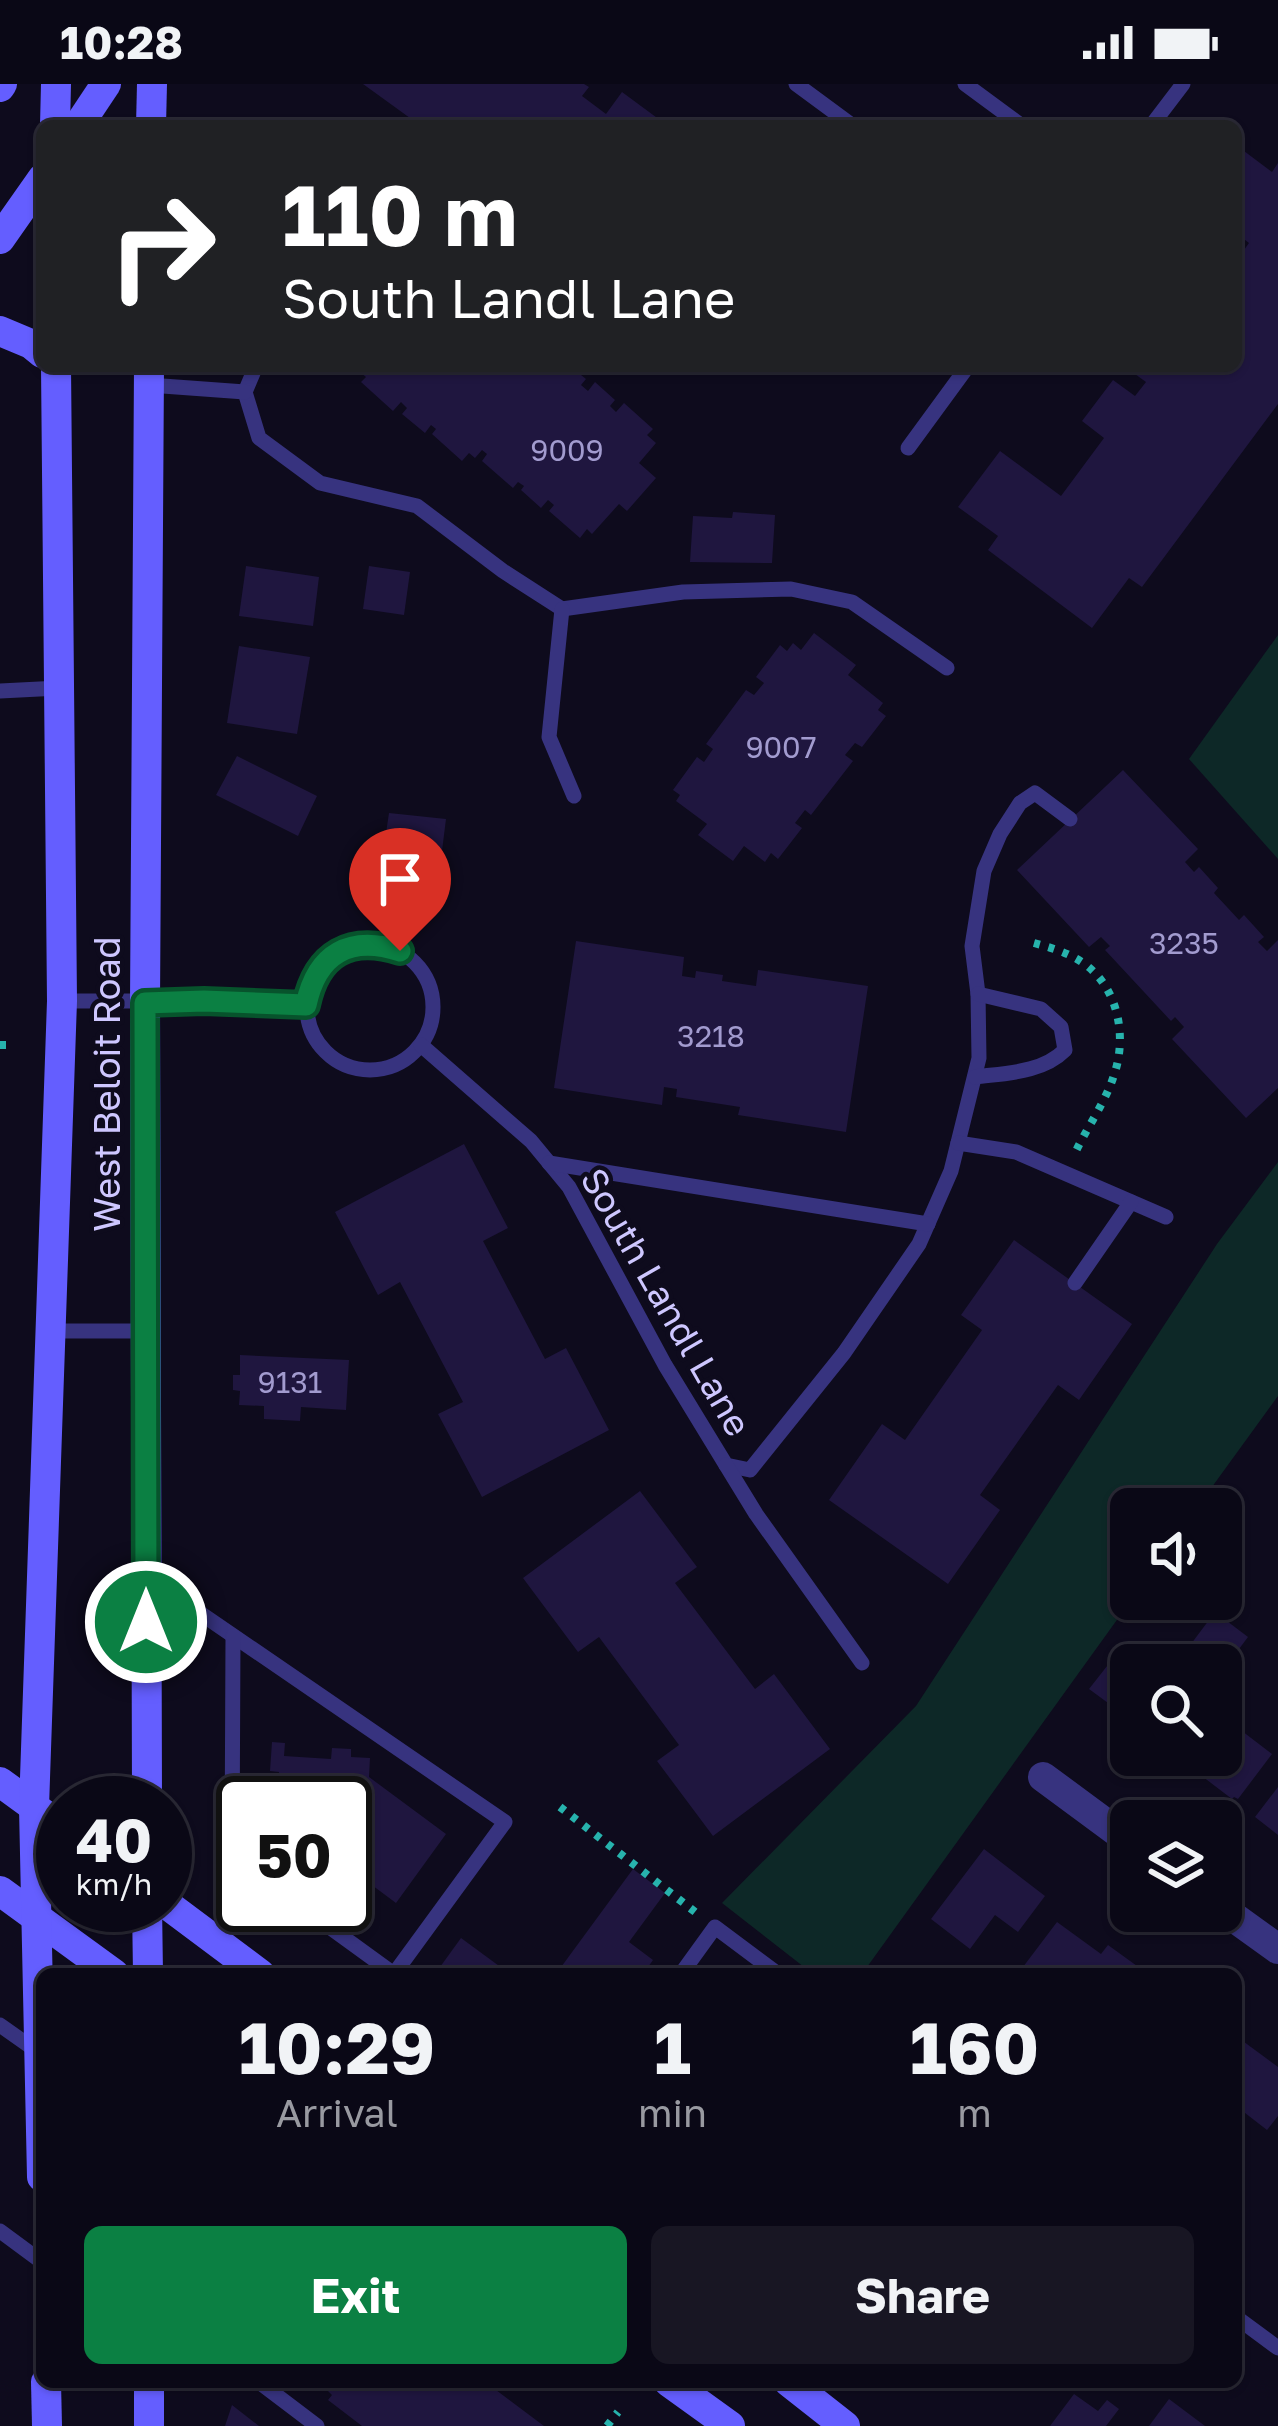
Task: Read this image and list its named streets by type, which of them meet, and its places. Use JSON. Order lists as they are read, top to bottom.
{
  "streets": {
    "main road": ["West Beloit Road"],
    "lane": ["South Landl Lane"]
  },
  "house_numbers": [
    "9009",
    "9007",
    "3235",
    "3218",
    "9131"
  ],
  "page": {
    "status": "10:28",
    "turn": ["110 m", "South Landl Lane"],
    "speed": "40 km/h",
    "limit": "50",
    "eta": [
      "10:29",
      "Arrival",
      "1",
      "min",
      "160",
      "m"
    ],
    "buttons": ["Exit", "Share"]
  }
}
